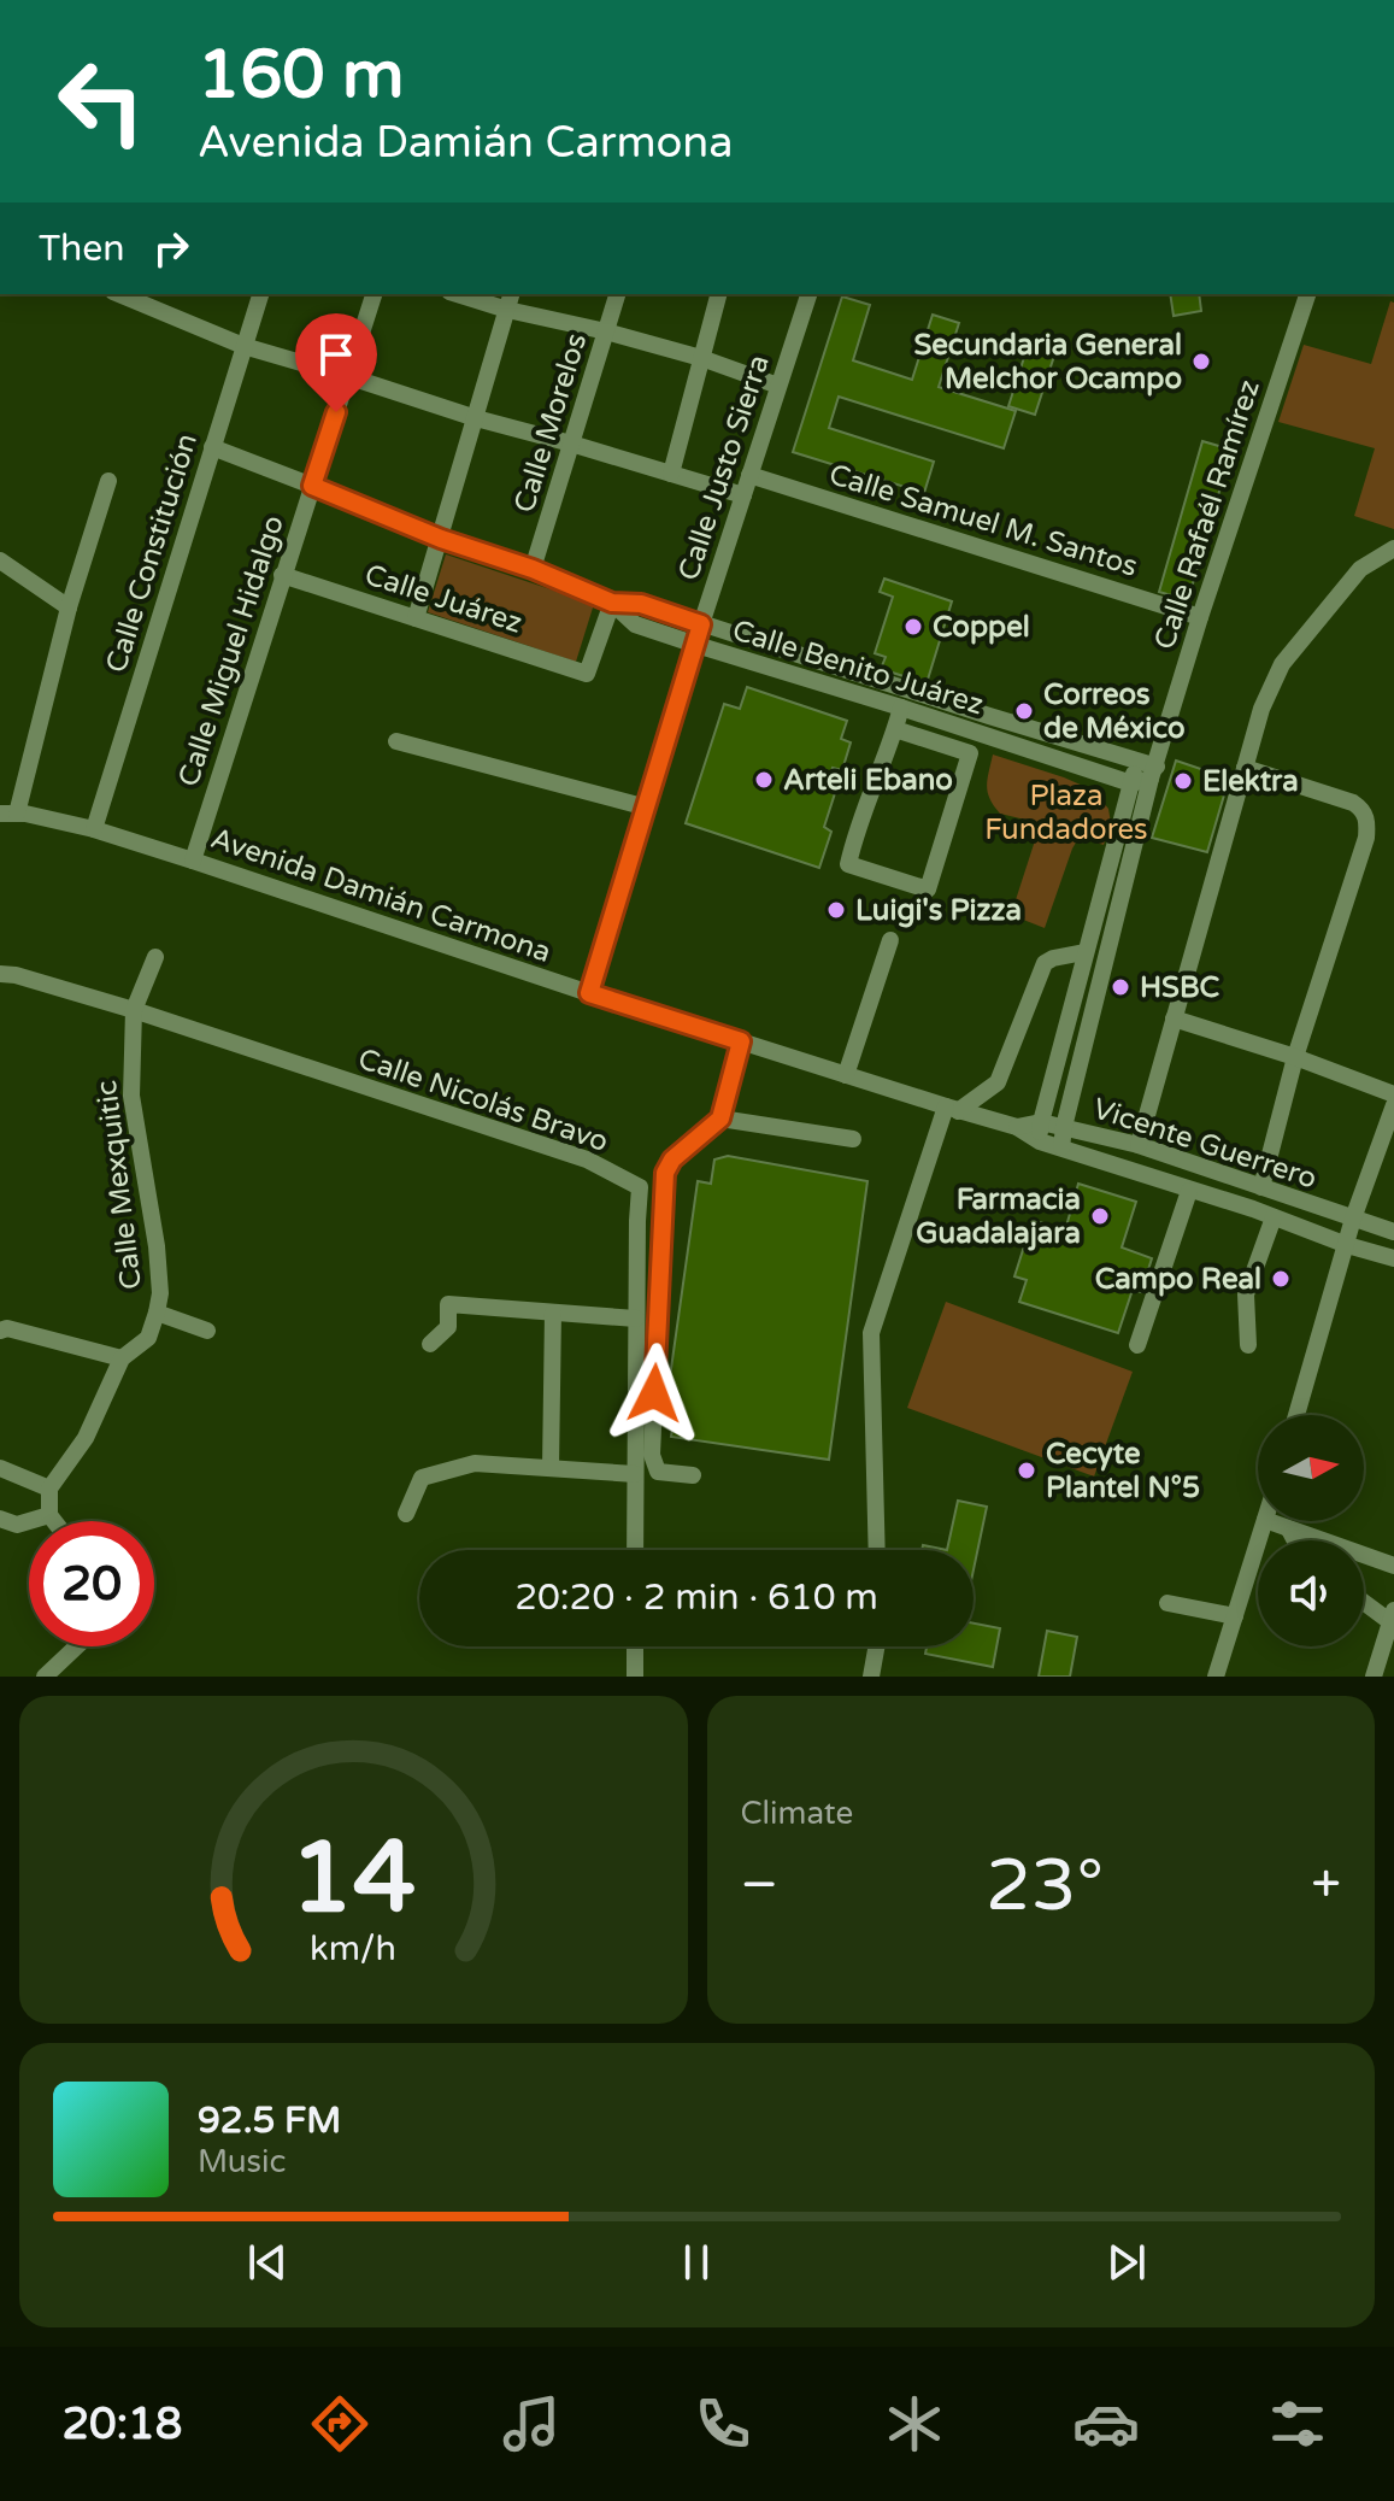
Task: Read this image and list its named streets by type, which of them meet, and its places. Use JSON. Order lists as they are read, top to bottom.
{
  "streets": {
    "street": [
      "Calle Morelos",
      "Calle Justo Sierra",
      "Calle Rafaél Ramírez",
      "Calle Samuel M. Santos",
      "Calle Constitución",
      "Calle Juárez",
      "Calle Miguel Hidalgo",
      "Calle Benito Juárez",
      "Avenida Damián Carmona",
      "Calle Nicolás Bravo",
      "Vicente Guerrero",
      "Calle Mexquitic"
    ]
  },
  "crossings": [
    ["Calle Morelos", "Calle Benito Juárez"],
    ["Calle Justo Sierra", "Calle Samuel M. Santos"],
    ["Calle Justo Sierra", "Calle Benito Juárez"],
    ["Calle Justo Sierra", "Avenida Damián Carmona"],
    ["Calle Rafaél Ramírez", "Calle Samuel M. Santos"],
    ["Calle Rafaél Ramírez", "Calle Benito Juárez"],
    ["Calle Rafaél Ramírez", "Vicente Guerrero"],
    ["Calle Constitución", "Calle Benito Juárez"],
    ["Calle Constitución", "Avenida Damián Carmona"],
    ["Calle Juárez", "Calle Miguel Hidalgo"],
    ["Calle Juárez", "Calle Benito Juárez"],
    ["Calle Miguel Hidalgo", "Calle Benito Juárez"],
    ["Calle Miguel Hidalgo", "Avenida Damián Carmona"],
    ["Avenida Damián Carmona", "Vicente Guerrero"],
    ["Calle Nicolás Bravo", "Calle Mexquitic"]
  ],
  "parks": ["Plaza Fundadores"],
  "places": [
    "Secundaria General Melchor Ocampo",
    "Coppel",
    "Correos de México",
    "Arteli Ebano",
    "Elektra",
    "Luigi's Pizza",
    "HSBC",
    "Farmacia Guadalajara",
    "Campo Real",
    "Cecyte Plantel N°5"
  ],
  "north": "right",
  "page": {
    "turn": ["160 m", "Avenida Damián Carmona"],
    "then": "Then",
    "limit": "20",
    "trip": "20:20 · 2 min · 610 m",
    "tile": "Climate",
    "heat": ["−", "23°", "+"],
    "song": ["92.5 FM", "Music"],
    "tabs": "20:18",
    "gauge": ["14", "km/h"]
  }
}
